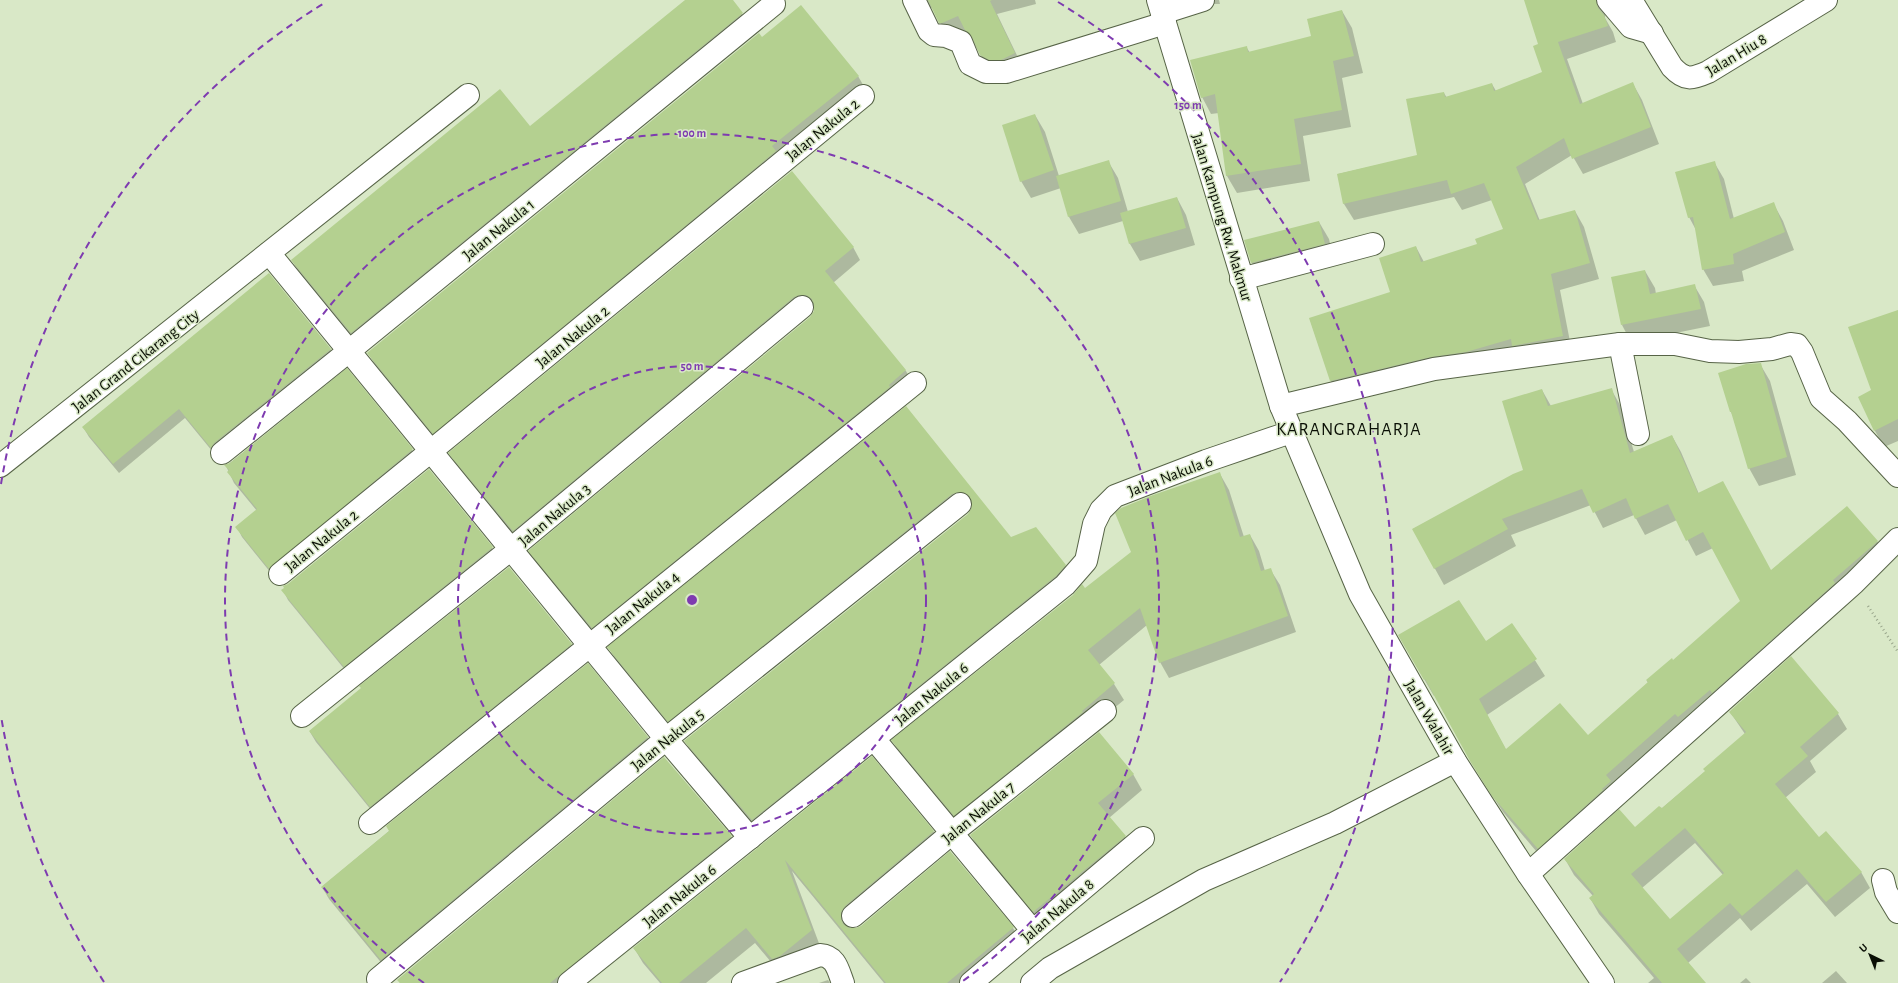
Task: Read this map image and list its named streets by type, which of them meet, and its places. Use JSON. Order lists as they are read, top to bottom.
{
  "streets": {
    "street": [
      "Jalan Hiu 8",
      "Jalan Nakula 2",
      "Jalan Kampung Rw. Makmur",
      "Jalan Nakula 1",
      "Jalan Grand Cikarang City",
      "Jalan Nakula 6",
      "Jalan Nakula 3",
      "Jalan Nakula 4",
      "Jalan Walahir",
      "Jalan Nakula 5",
      "Jalan Nakula 7",
      "Jalan Nakula 8"
    ]
  },
  "crossings": [
    ["Jalan Kampung Rw. Makmur", "Jalan Nakula 6"],
    ["Jalan Kampung Rw. Makmur", "Jalan Walahir"],
    ["Jalan Nakula 6", "Jalan Walahir"]
  ],
  "districts": ["KARANGRAHARJA"],
  "north": "top left",
  "rings": ["150 m", "100 m", "50 m"]
}
